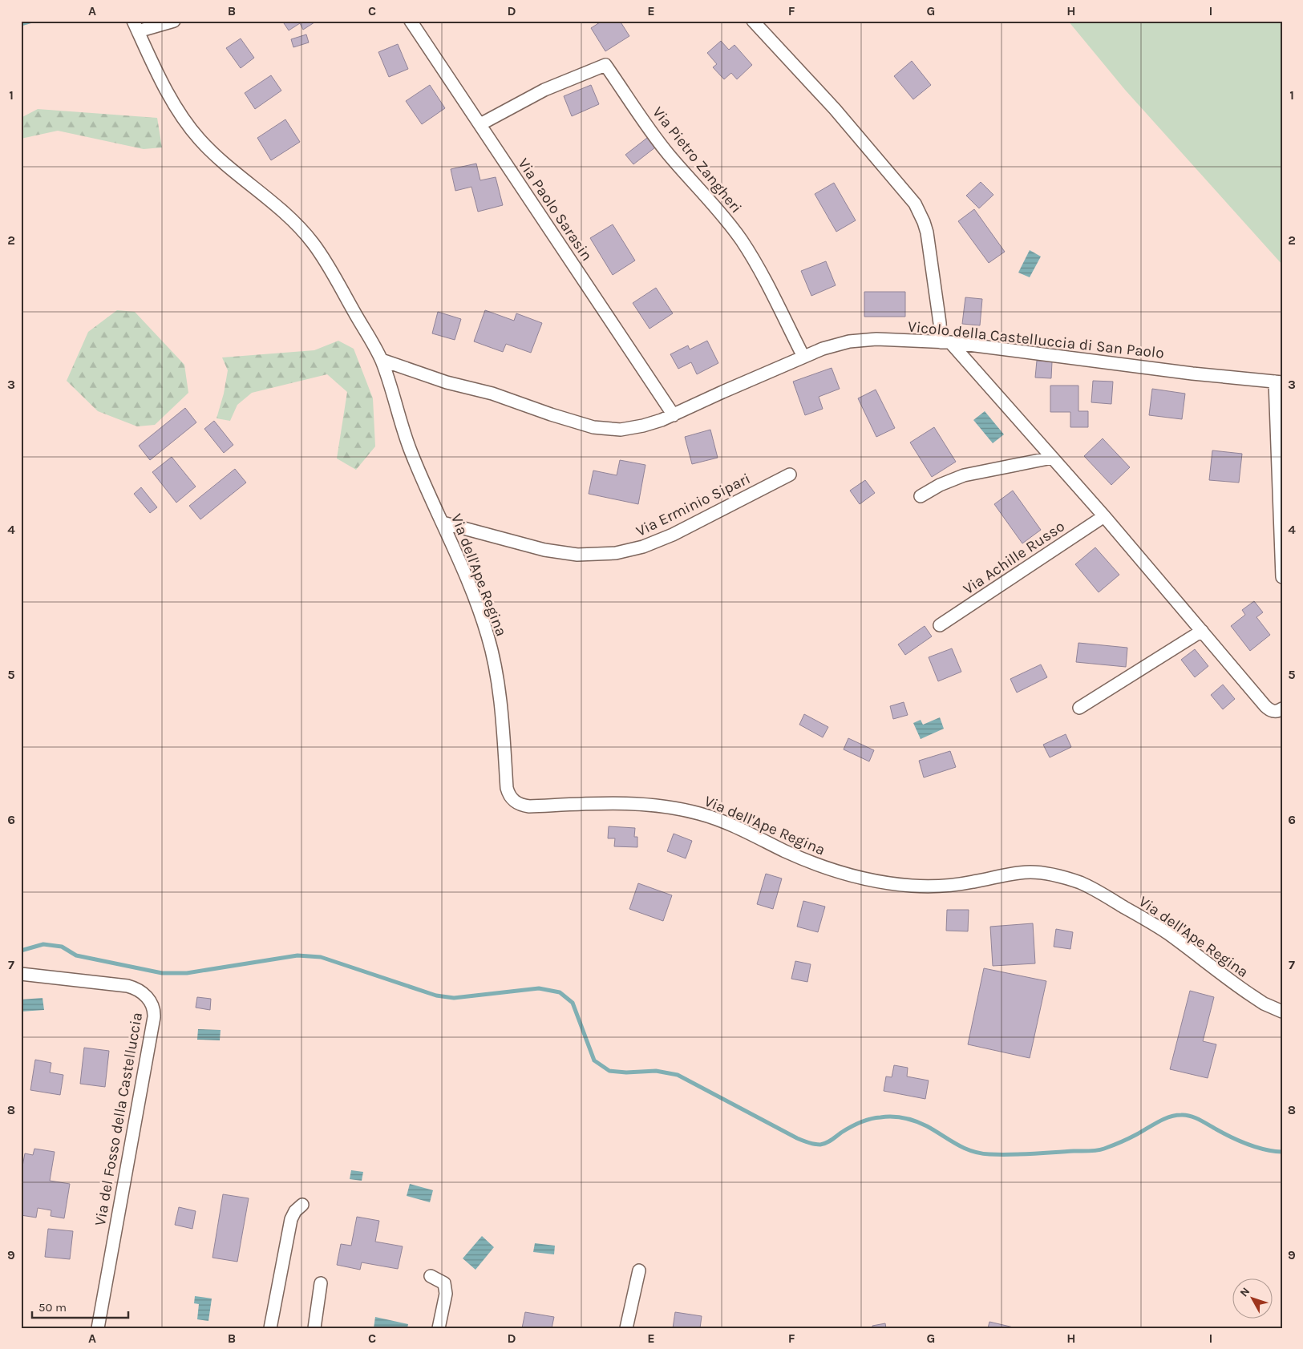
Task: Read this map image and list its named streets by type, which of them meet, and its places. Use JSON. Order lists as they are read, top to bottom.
{
  "streets": {
    "street": [
      "Via Pietro Zangheri",
      "Via Paolo Sarasin",
      "Vicolo della Castelluccia di San Paolo",
      "Via Erminio Sipari",
      "Via Achille Russo",
      "Via dell'Ape Regina",
      "Via del Fosso della Castelluccia"
    ]
  },
  "crossings": [
    ["Via Pietro Zangheri", "Via Paolo Sarasin"],
    ["Via Pietro Zangheri", "Vicolo della Castelluccia di San Paolo"],
    ["Via Paolo Sarasin", "Vicolo della Castelluccia di San Paolo"],
    ["Vicolo della Castelluccia di San Paolo", "Via dell'Ape Regina"],
    ["Via Erminio Sipari", "Via dell'Ape Regina"]
  ],
  "scale_bar": "50 m",
  "north": "top left",
  "grid": {
    "columns": [
      "A",
      "B",
      "C",
      "D",
      "E",
      "F",
      "G",
      "H",
      "I"
    ],
    "rows": [
      "1",
      "2",
      "3",
      "4",
      "5",
      "6",
      "7",
      "8",
      "9"
    ]
  }
}
